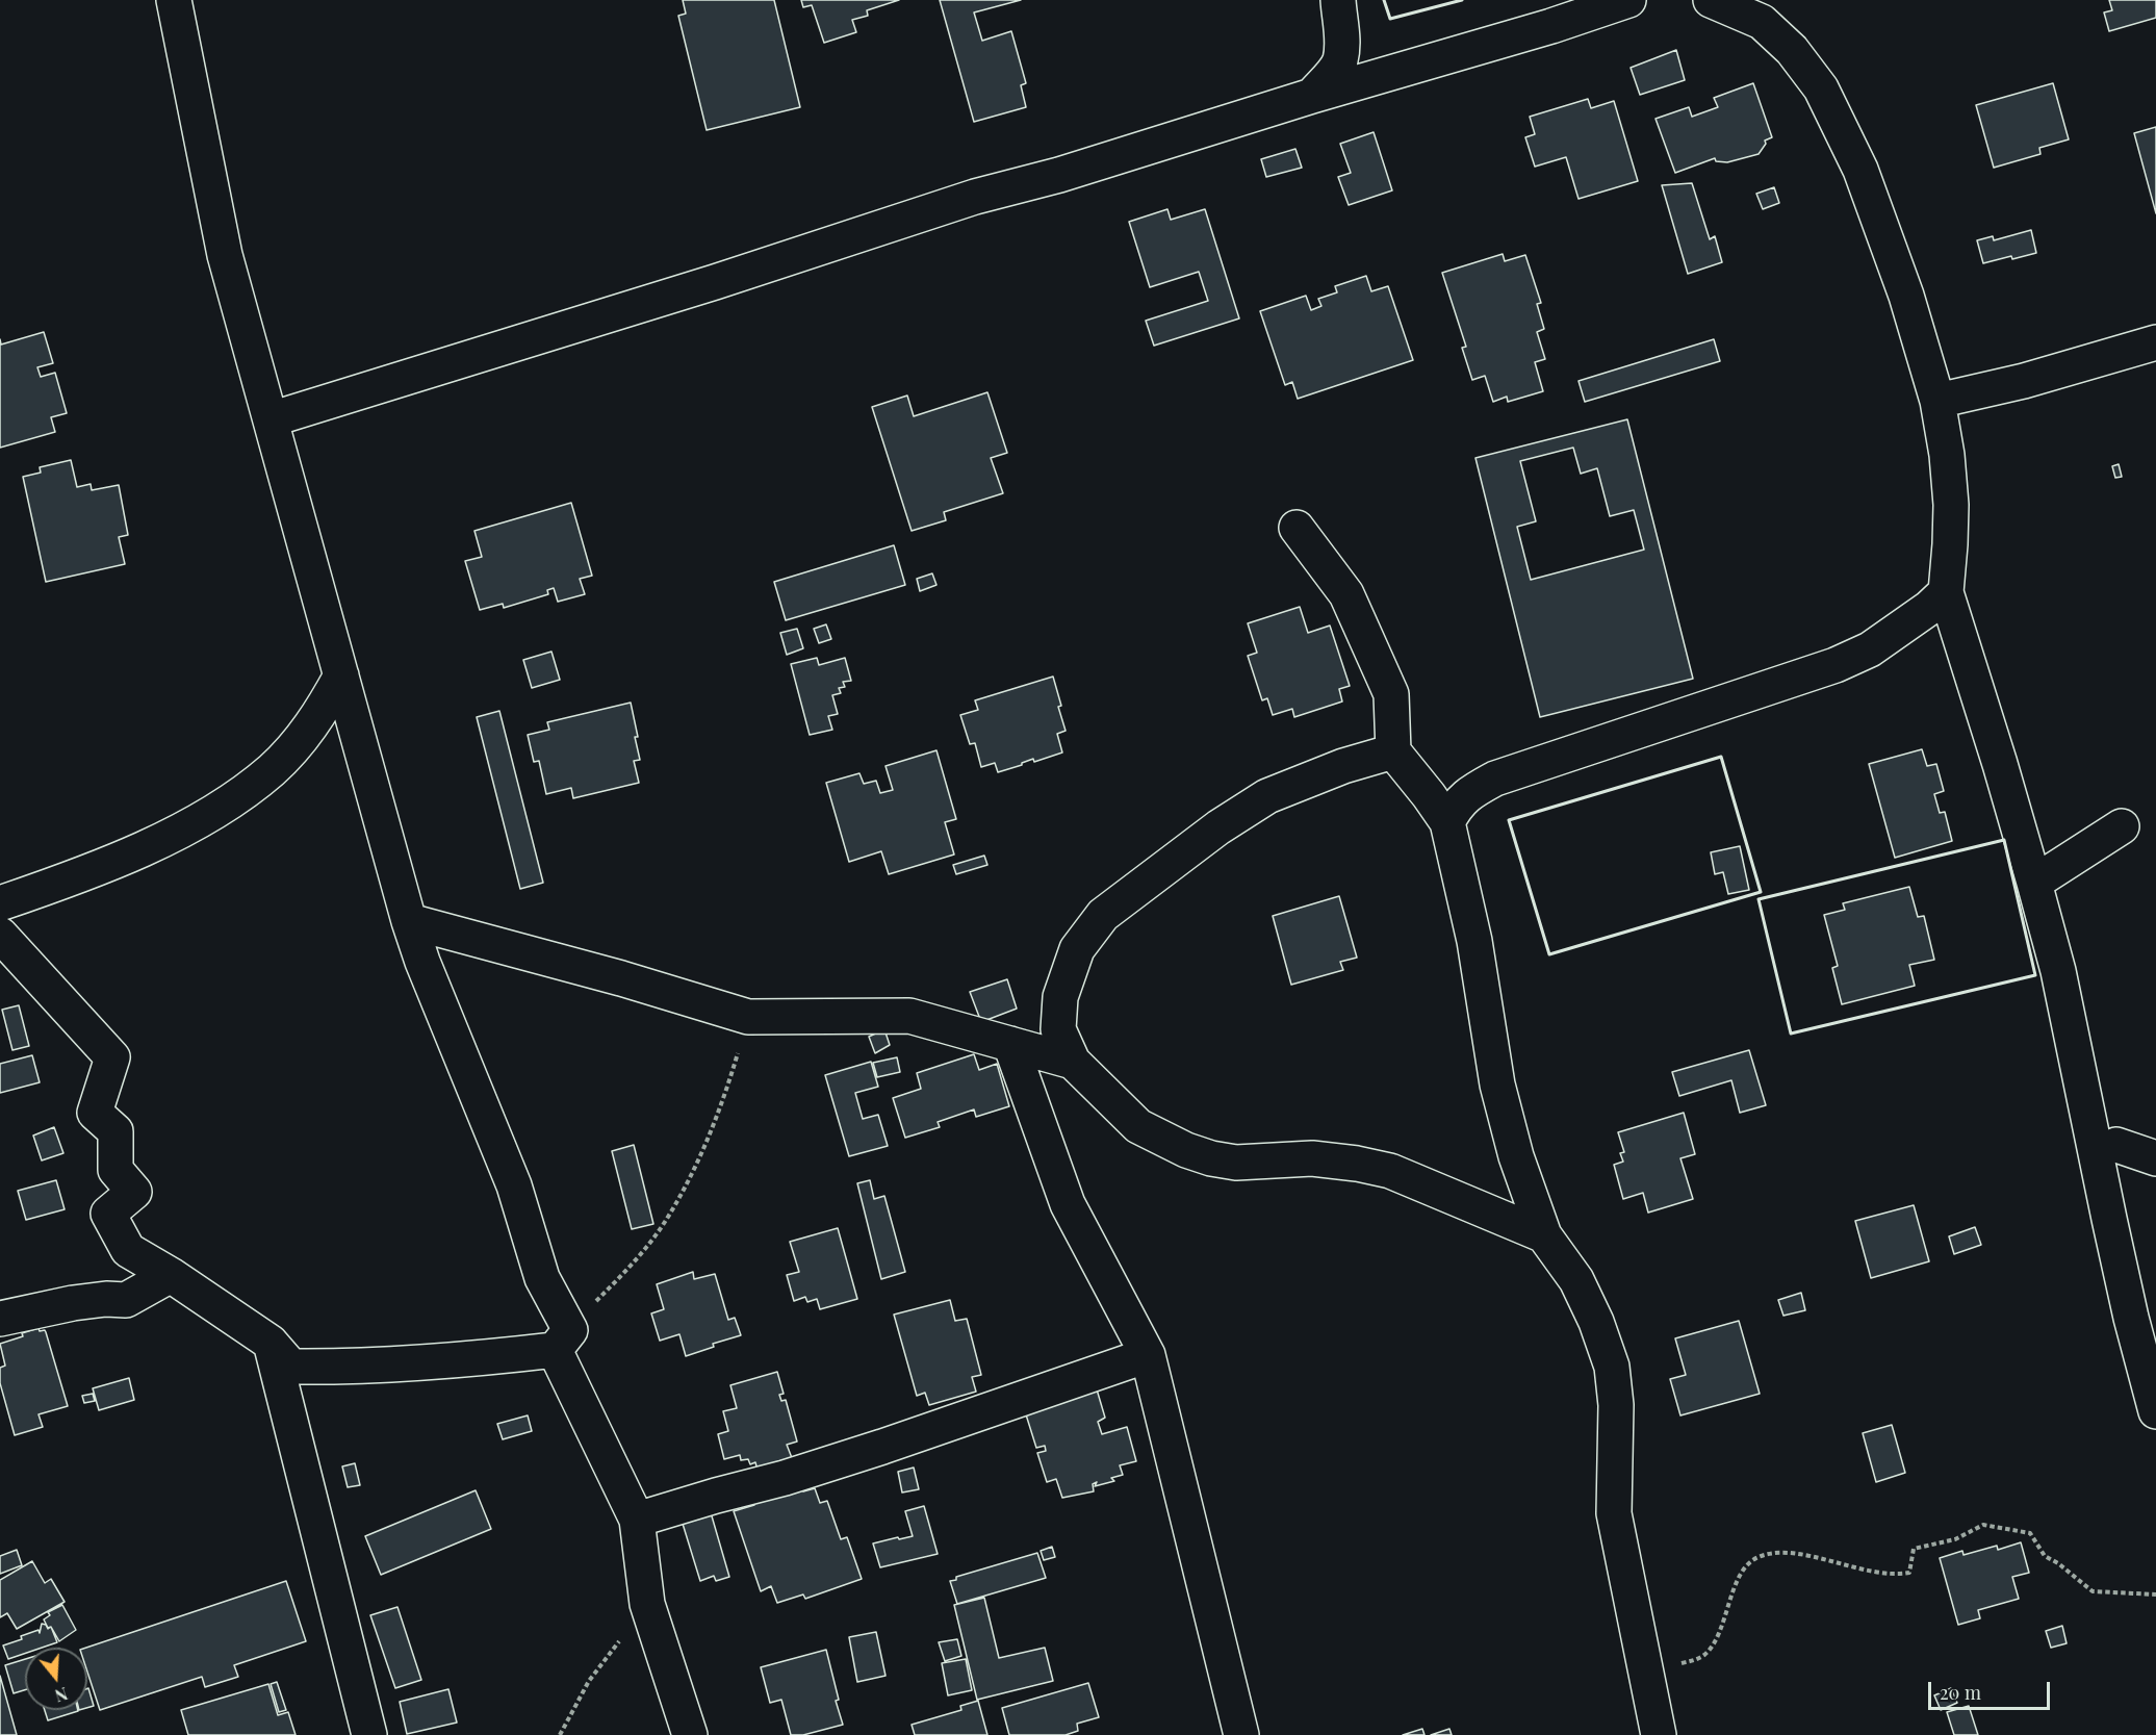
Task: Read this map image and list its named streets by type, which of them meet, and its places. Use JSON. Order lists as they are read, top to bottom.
{
  "scale_bar": "20 m",
  "north": "bottom"
}
